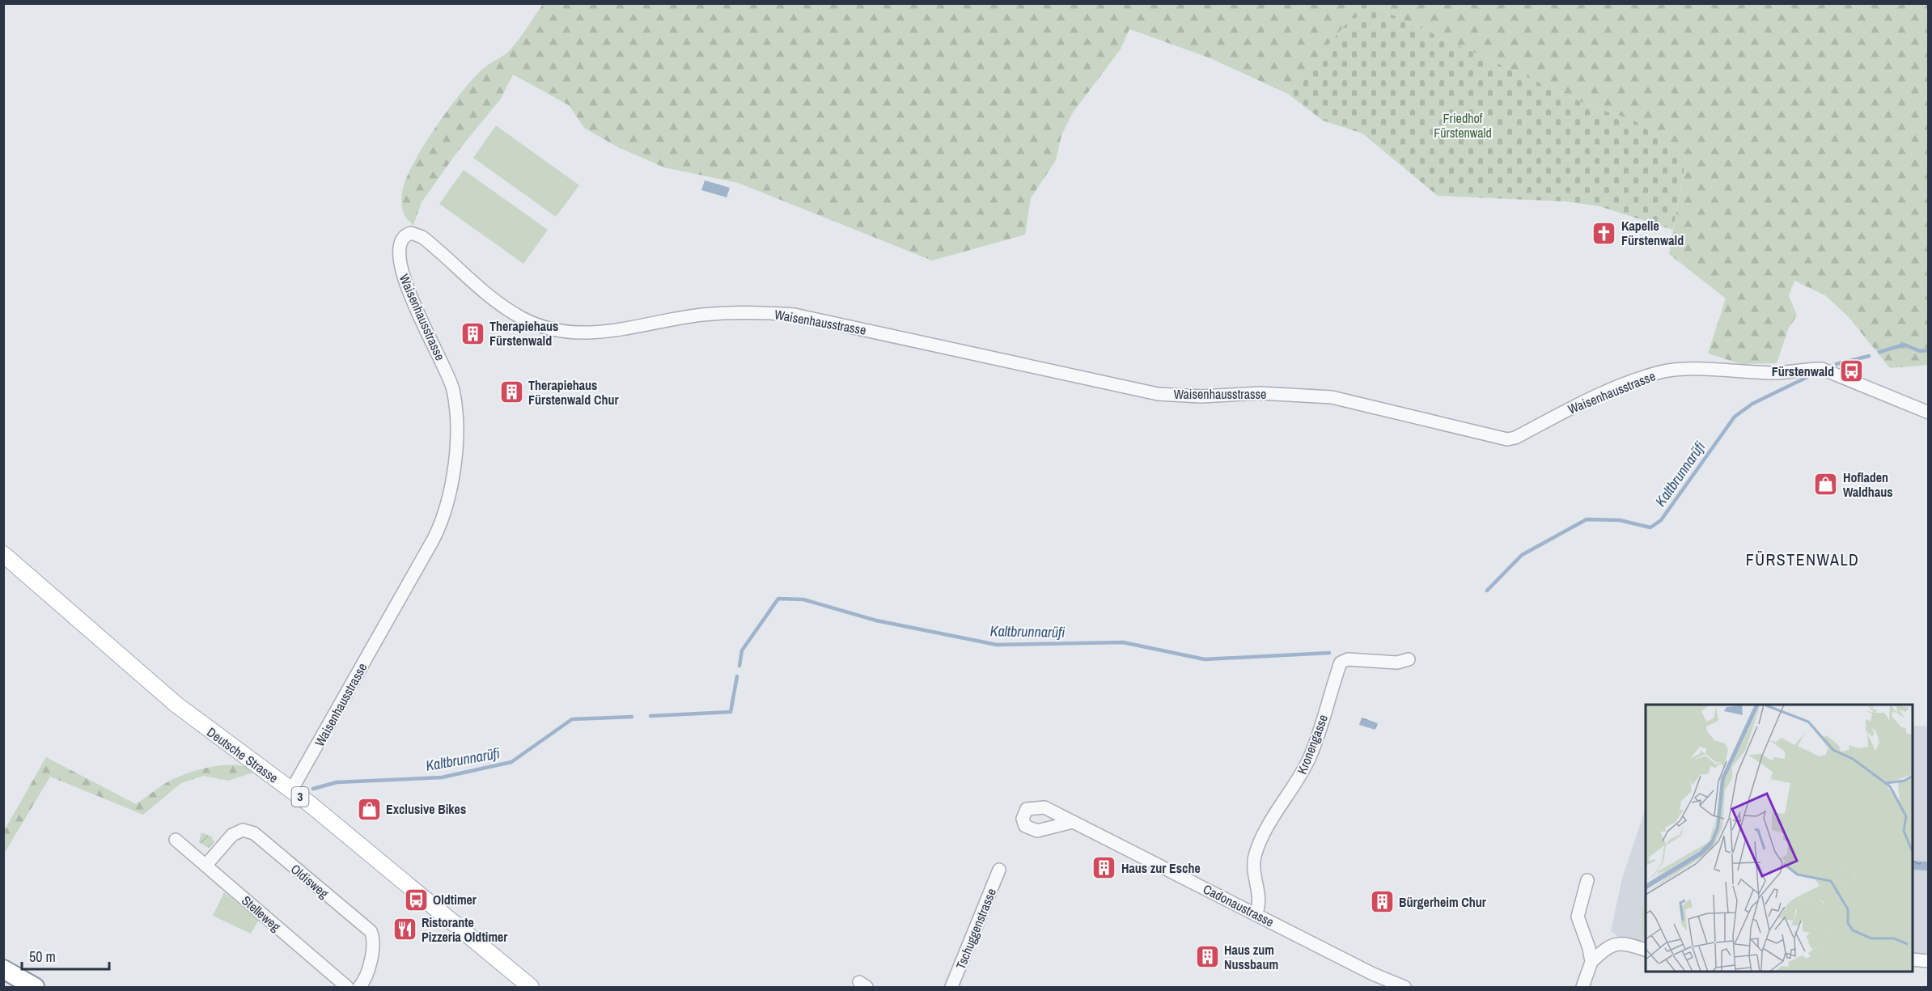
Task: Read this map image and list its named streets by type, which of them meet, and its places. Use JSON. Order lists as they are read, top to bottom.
{
  "streets": {
    "main road": ["Deutsche Strasse", "3"],
    "street": [
      "Waisenhausstrasse",
      "Kronengasse",
      "Oldisweg",
      "Cadonaustrasse",
      "Stelleweg",
      "Tschuggenstrasse"
    ]
  },
  "crossings": [
    ["Waisenhausstrasse", "Deutsche Strasse"],
    ["Kronengasse", "Cadonaustrasse"],
    ["Oldisweg", "Stelleweg"]
  ],
  "districts": ["FÜRSTENWALD"],
  "water": ["Kaltbrunnarüfi"],
  "parks": ["Friedhof Fürstenwald"],
  "places": {
    "church": ["Kapelle Fürstenwald"],
    "building": [
      "Therapiehaus Fürstenwald",
      "Therapiehaus Fürstenwald Chur",
      "Haus zur Esche",
      "Bürgerheim Chur",
      "Haus zum Nussbaum"
    ],
    "bus stop": ["Fürstenwald", "Oldtimer"],
    "shop": ["Hofladen Waldhaus", "Exclusive Bikes"],
    "restaurant": ["Ristorante Pizzeria Oldtimer"]
  },
  "scale_bar": "50 m"
}
